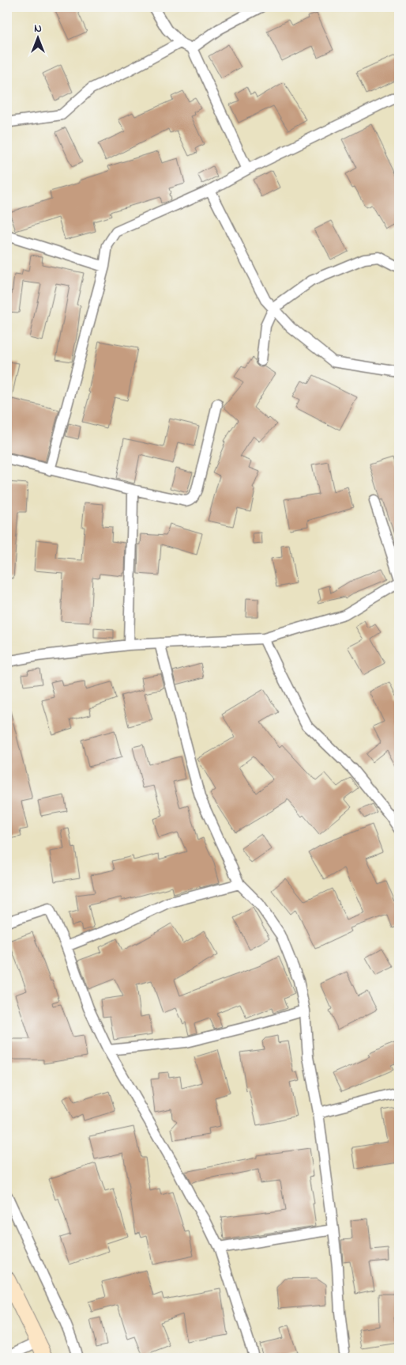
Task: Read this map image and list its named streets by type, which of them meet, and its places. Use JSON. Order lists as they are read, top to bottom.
{
  "north": "top"
}
